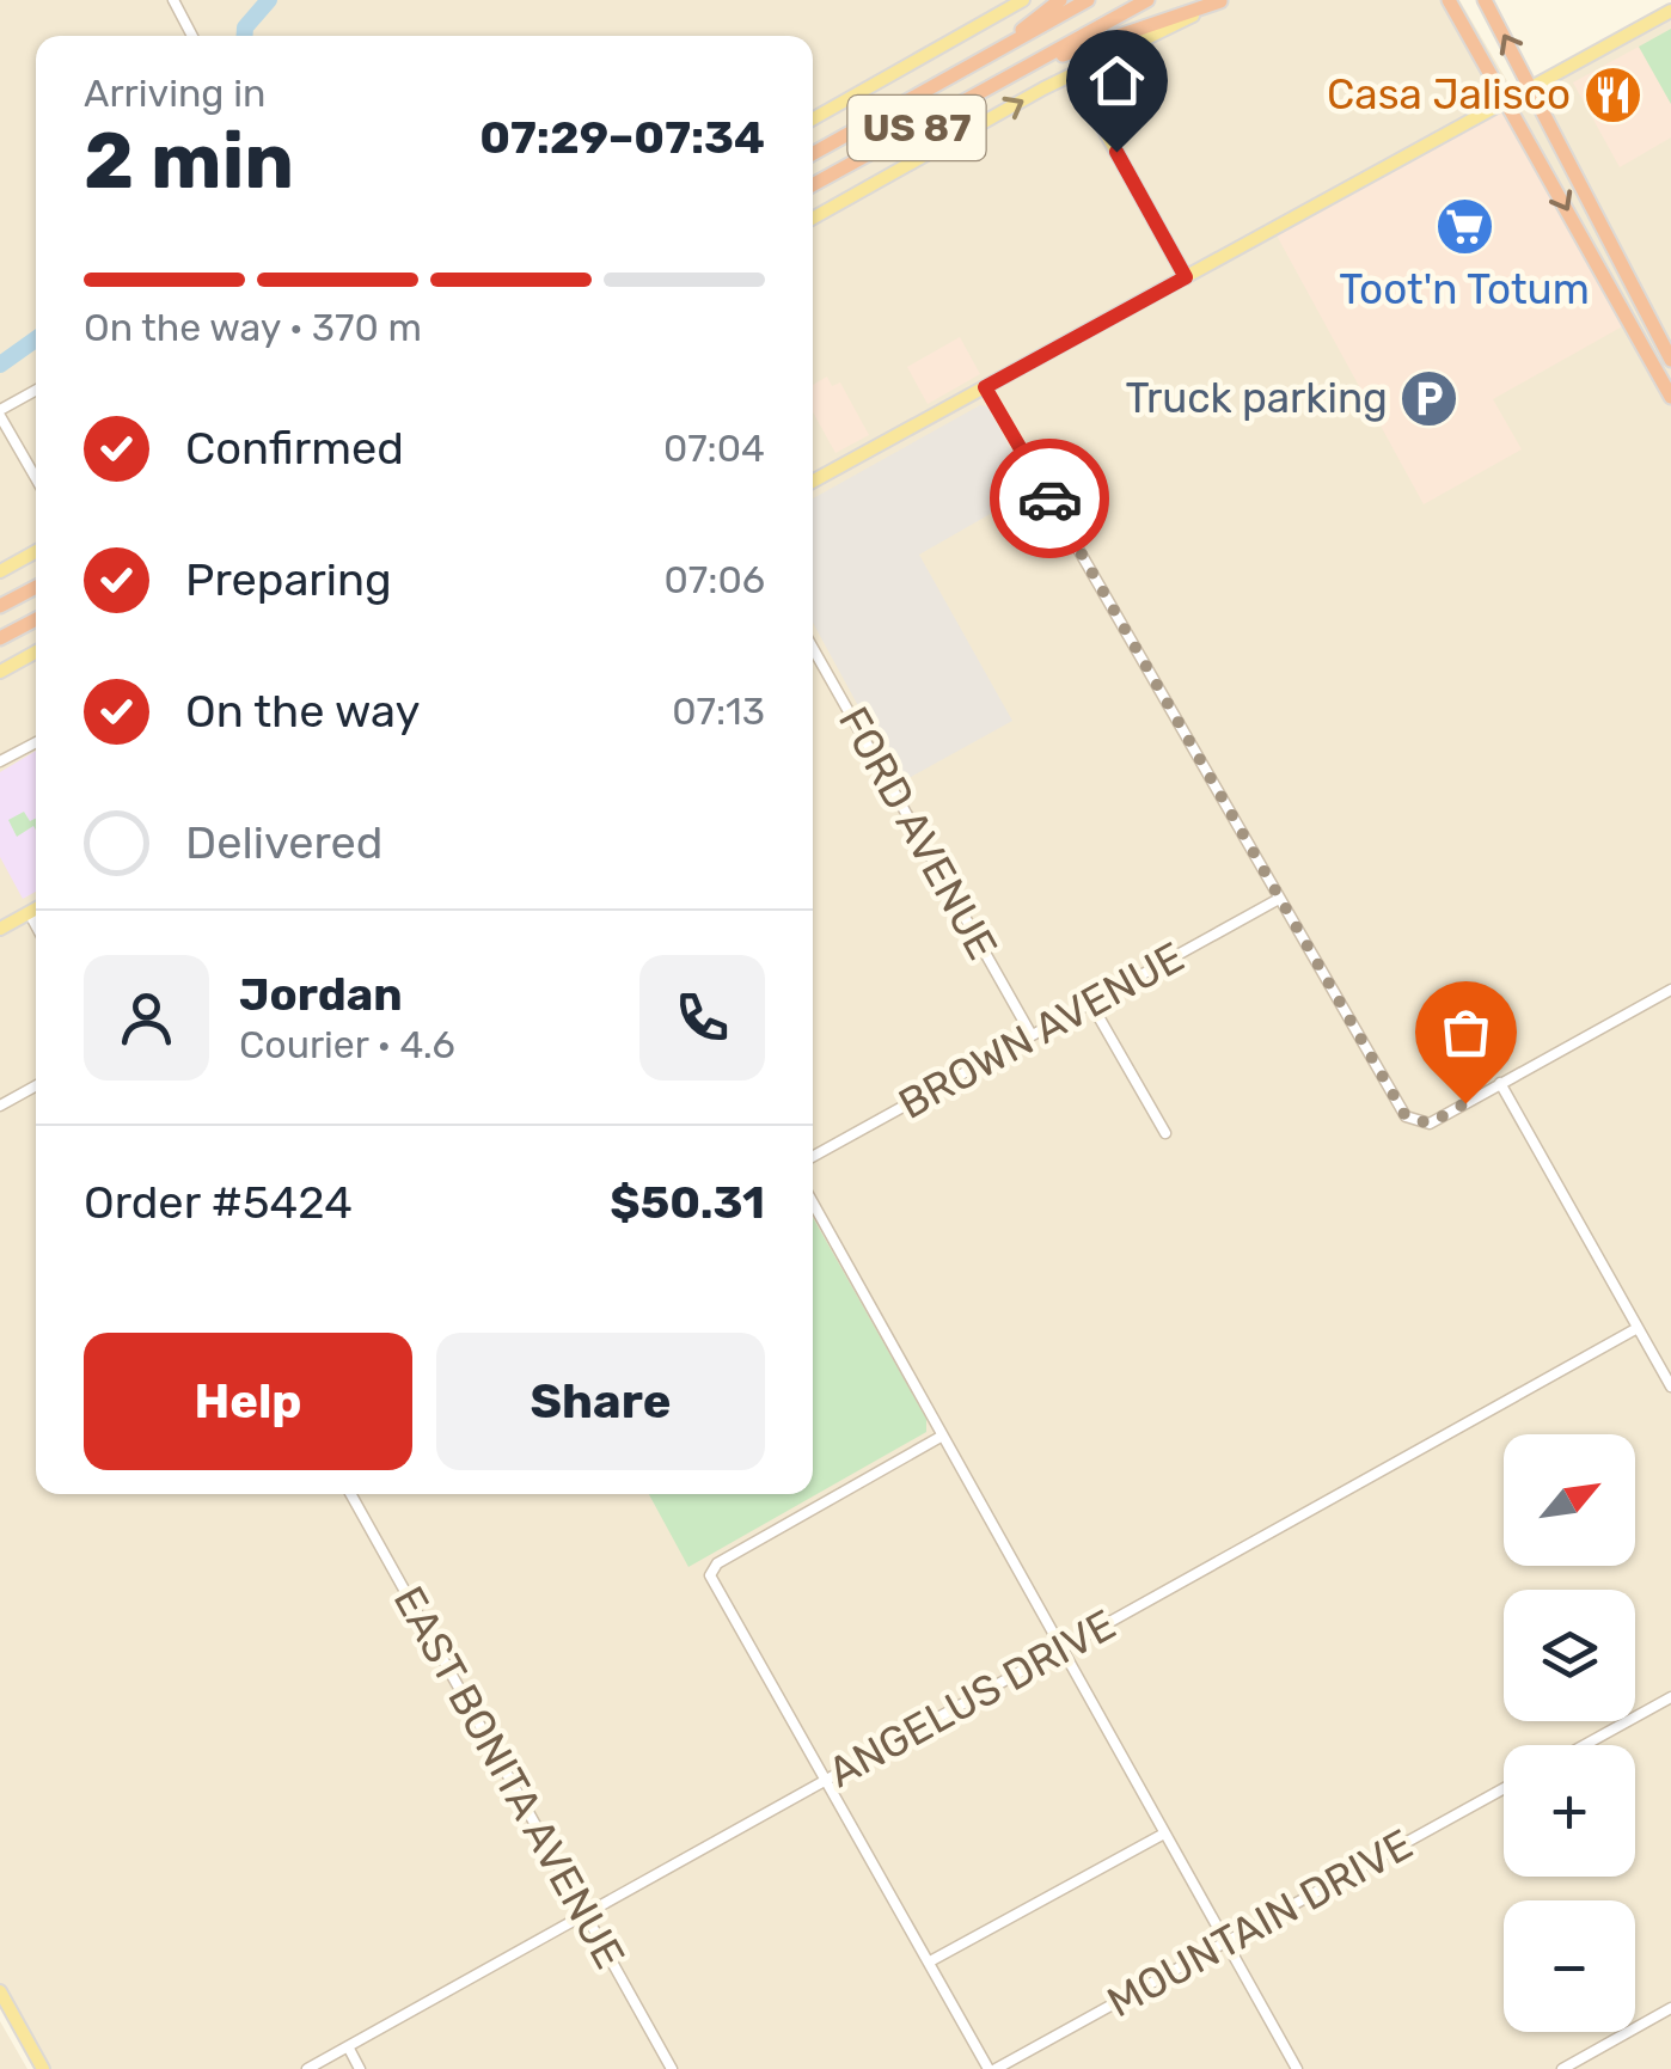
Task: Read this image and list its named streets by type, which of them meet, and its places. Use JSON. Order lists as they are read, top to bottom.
{
  "streets": {
    "highway": ["US 87"],
    "street": [
      "FORD AVENUE",
      "BROWN AVENUE",
      "ANGELUS DRIVE",
      "EAST BONITA AVENUE",
      "MOUNTAIN DRIVE"
    ]
  },
  "crossings": [
    ["FORD AVENUE", "BROWN AVENUE"],
    ["ANGELUS DRIVE", "EAST BONITA AVENUE"]
  ],
  "places": {
    "restaurant": ["Casa Jalisco"],
    "supermarket": ["Toot'n Totum"],
    "parking": ["Truck parking"]
  },
  "north": "top right",
  "page": {
    "heading": ["2 min", "Arriving in", "07:29–07:34"],
    "panel": [
      "Jordan",
      "Courier · 4.6",
      "Order #5424",
      "$50.31"
    ],
    "bar": "On the way · 370 m",
    "list": [
      ["Confirmed", "07:04"],
      ["Preparing", "07:06"],
      ["On the way", "07:13"],
      "Delivered"
    ],
    "buttons": ["Help", "Share"],
    "map_buttons": ["+", "−"]
  }
}
